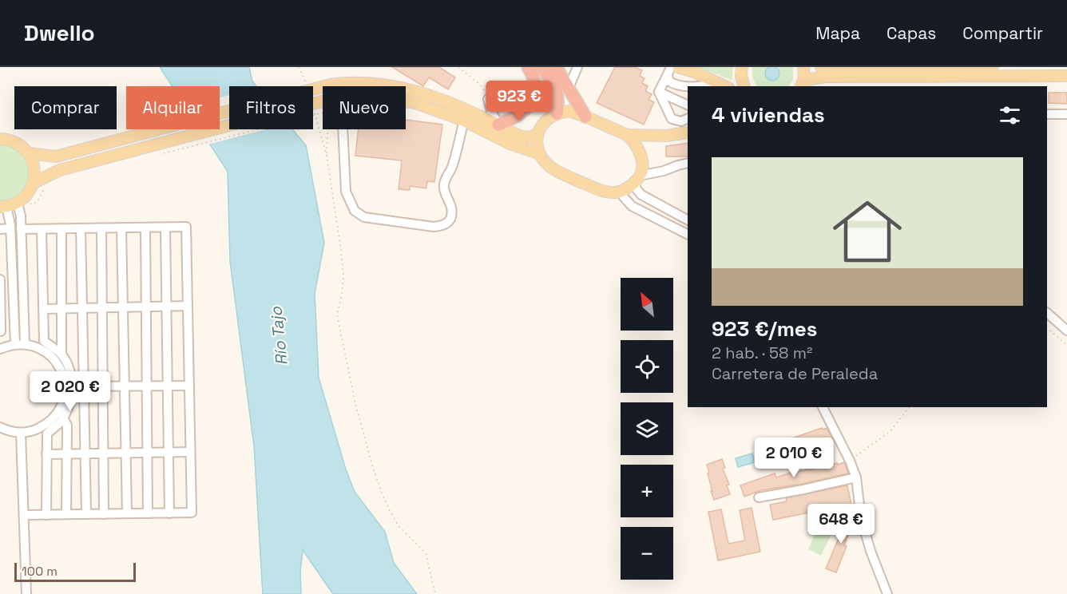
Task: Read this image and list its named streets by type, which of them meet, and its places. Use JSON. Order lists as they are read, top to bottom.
{
  "water": ["Río Tajo"],
  "scale_bar": "100 m",
  "north": "top left",
  "page": {
    "header": "Dwello",
    "nav": ["Mapa", "Capas", "Compartir"],
    "price": [
      "923 €",
      "2 020 €",
      "2 010 €",
      "648 €"
    ],
    "chip": [
      "Comprar",
      "Alquilar",
      "Filtros",
      "Nuevo"
    ],
    "heading": "4 viviendas",
    "list": [
      {
        "name": "923 €/mes",
        "note": "2 hab. · 58 m² · Carretera de Peraleda"
      }
    ],
    "map_buttons": ["+", "−"],
    "scale": "100 m"
  }
}
